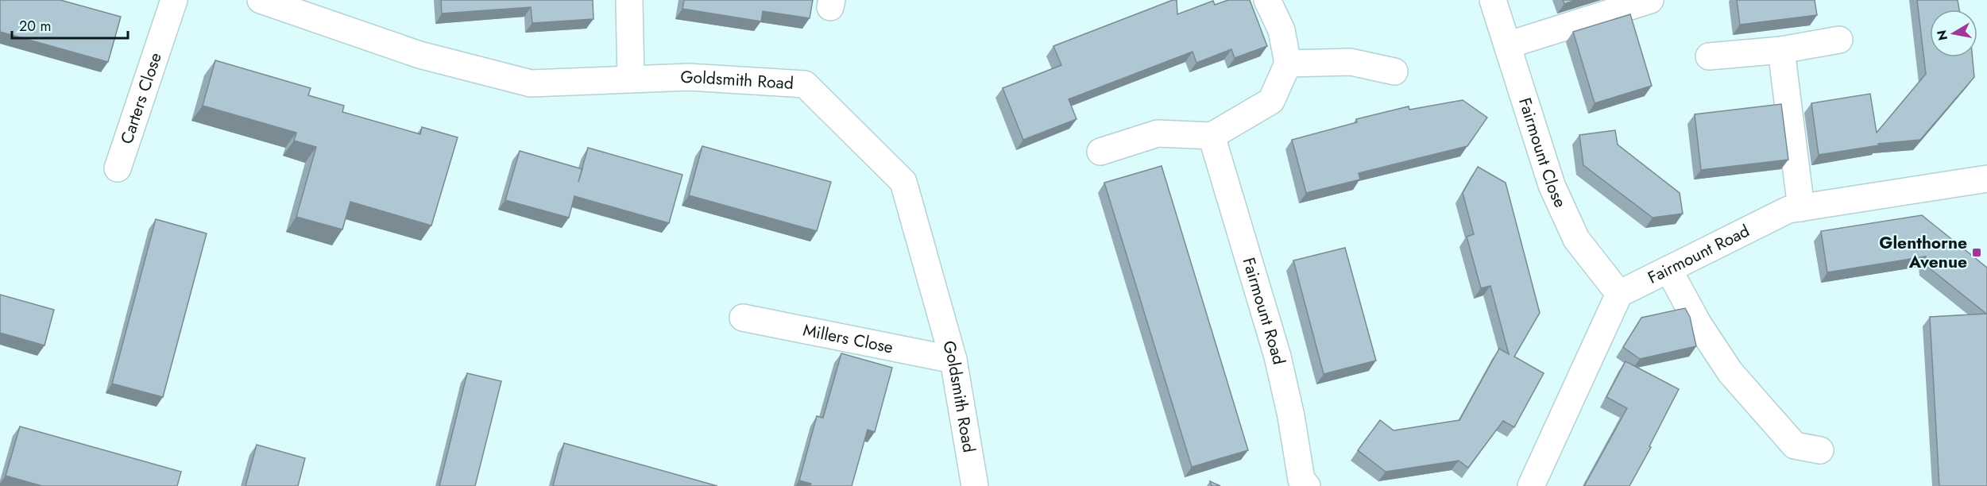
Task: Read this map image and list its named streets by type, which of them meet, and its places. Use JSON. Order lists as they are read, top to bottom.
{
  "streets": {
    "street": [
      "Goldsmith Road",
      "Carters Close",
      "Fairmount Close",
      "Fairmount Road",
      "Millers Close"
    ]
  },
  "crossings": [
    ["Goldsmith Road", "Millers Close"],
    ["Fairmount Close", "Fairmount Road"]
  ],
  "places": {
    "transit": ["Glenthorne Avenue"]
  },
  "scale_bar": "20 m",
  "north": "left"
}
